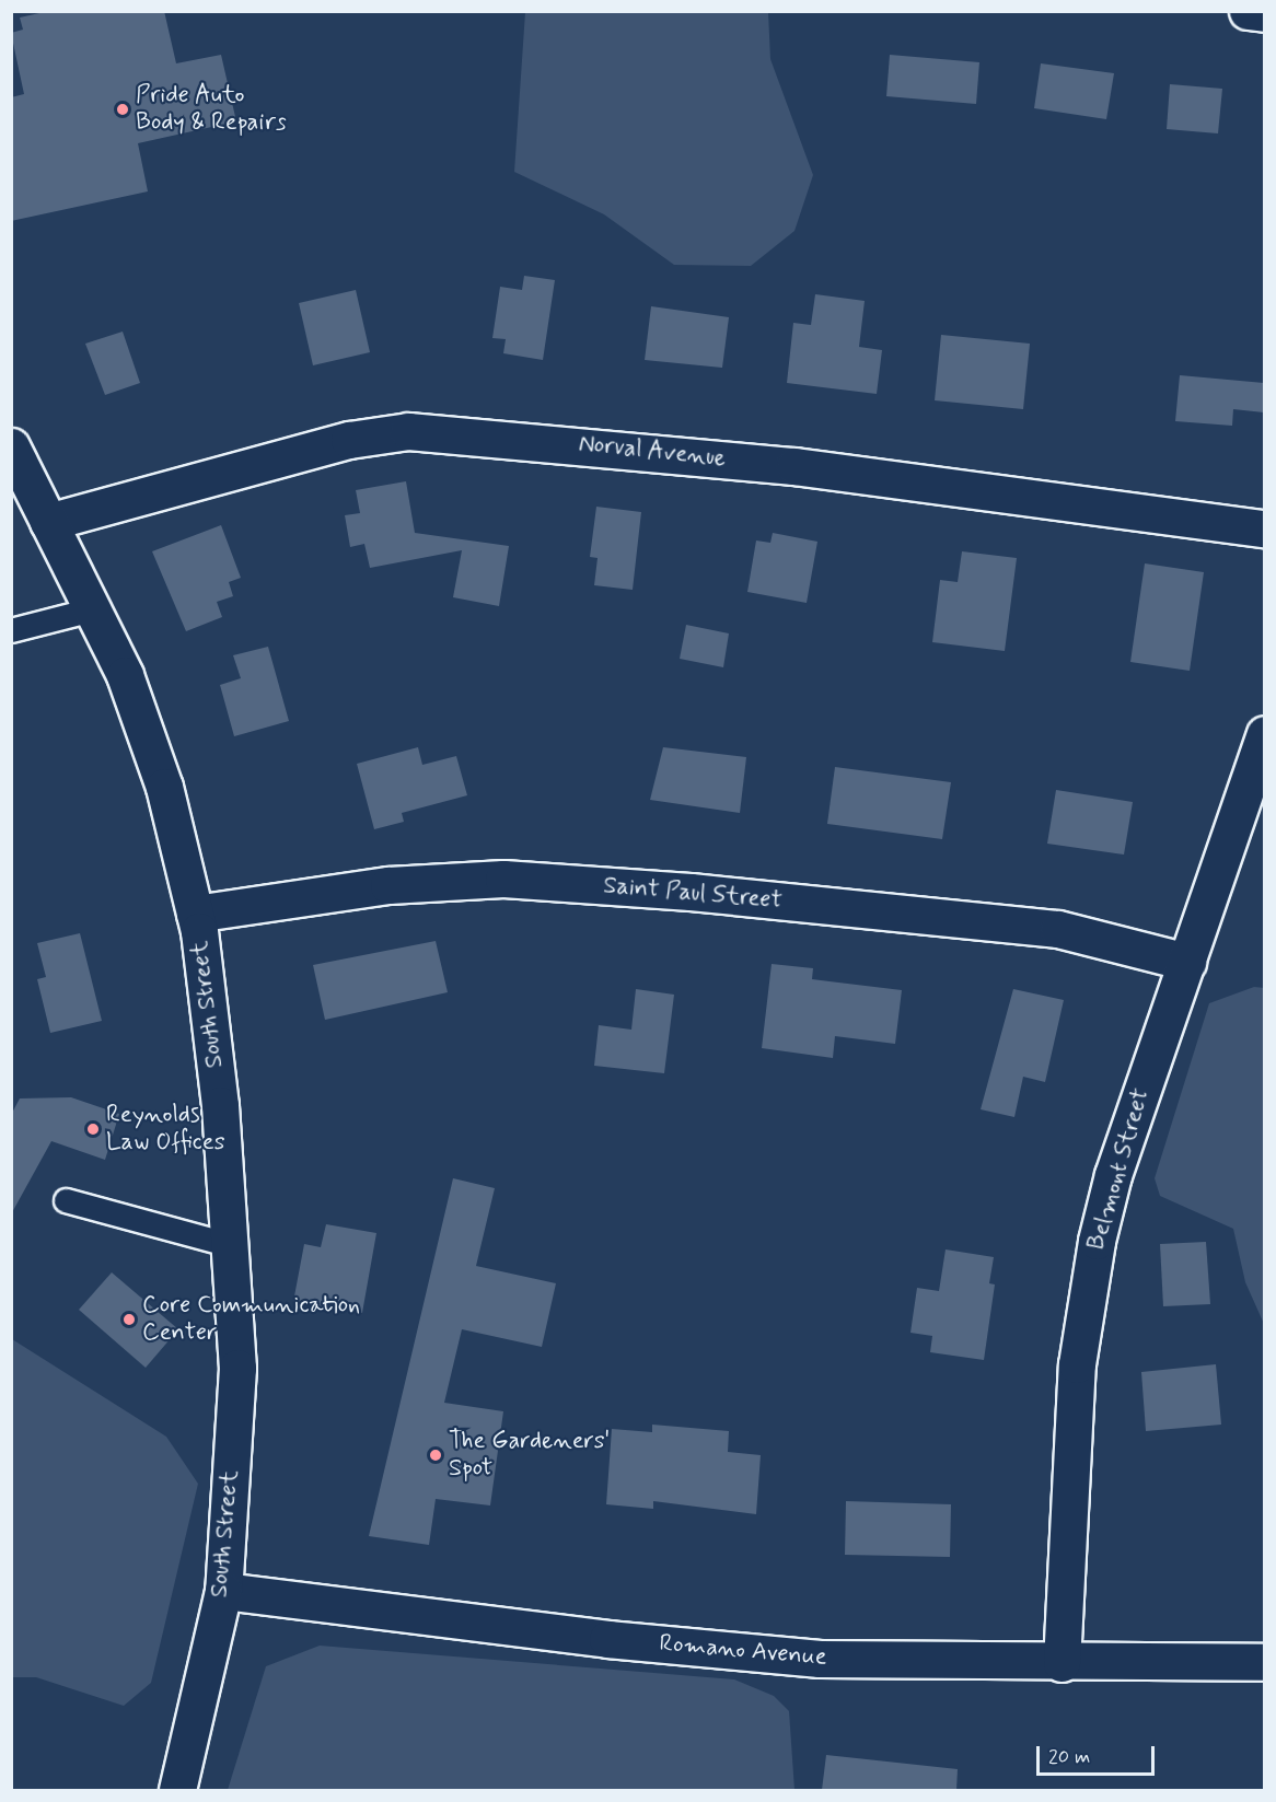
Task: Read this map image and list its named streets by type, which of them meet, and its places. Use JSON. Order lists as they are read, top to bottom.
{
  "streets": {
    "street": [
      "Norval Avenue",
      "Saint Paul Street",
      "South Street",
      "Belmont Street",
      "Romano Avenue"
    ]
  },
  "crossings": [
    ["Norval Avenue", "South Street"],
    ["Saint Paul Street", "South Street"],
    ["Saint Paul Street", "Belmont Street"],
    ["South Street", "Romano Avenue"],
    ["Belmont Street", "Romano Avenue"]
  ],
  "places": [
    "Pride Auto Body & Repairs",
    "Reynolds Law Offices",
    "Core Communication Center",
    "The Gardeners' Spot"
  ],
  "scale_bar": "20 m"
}
